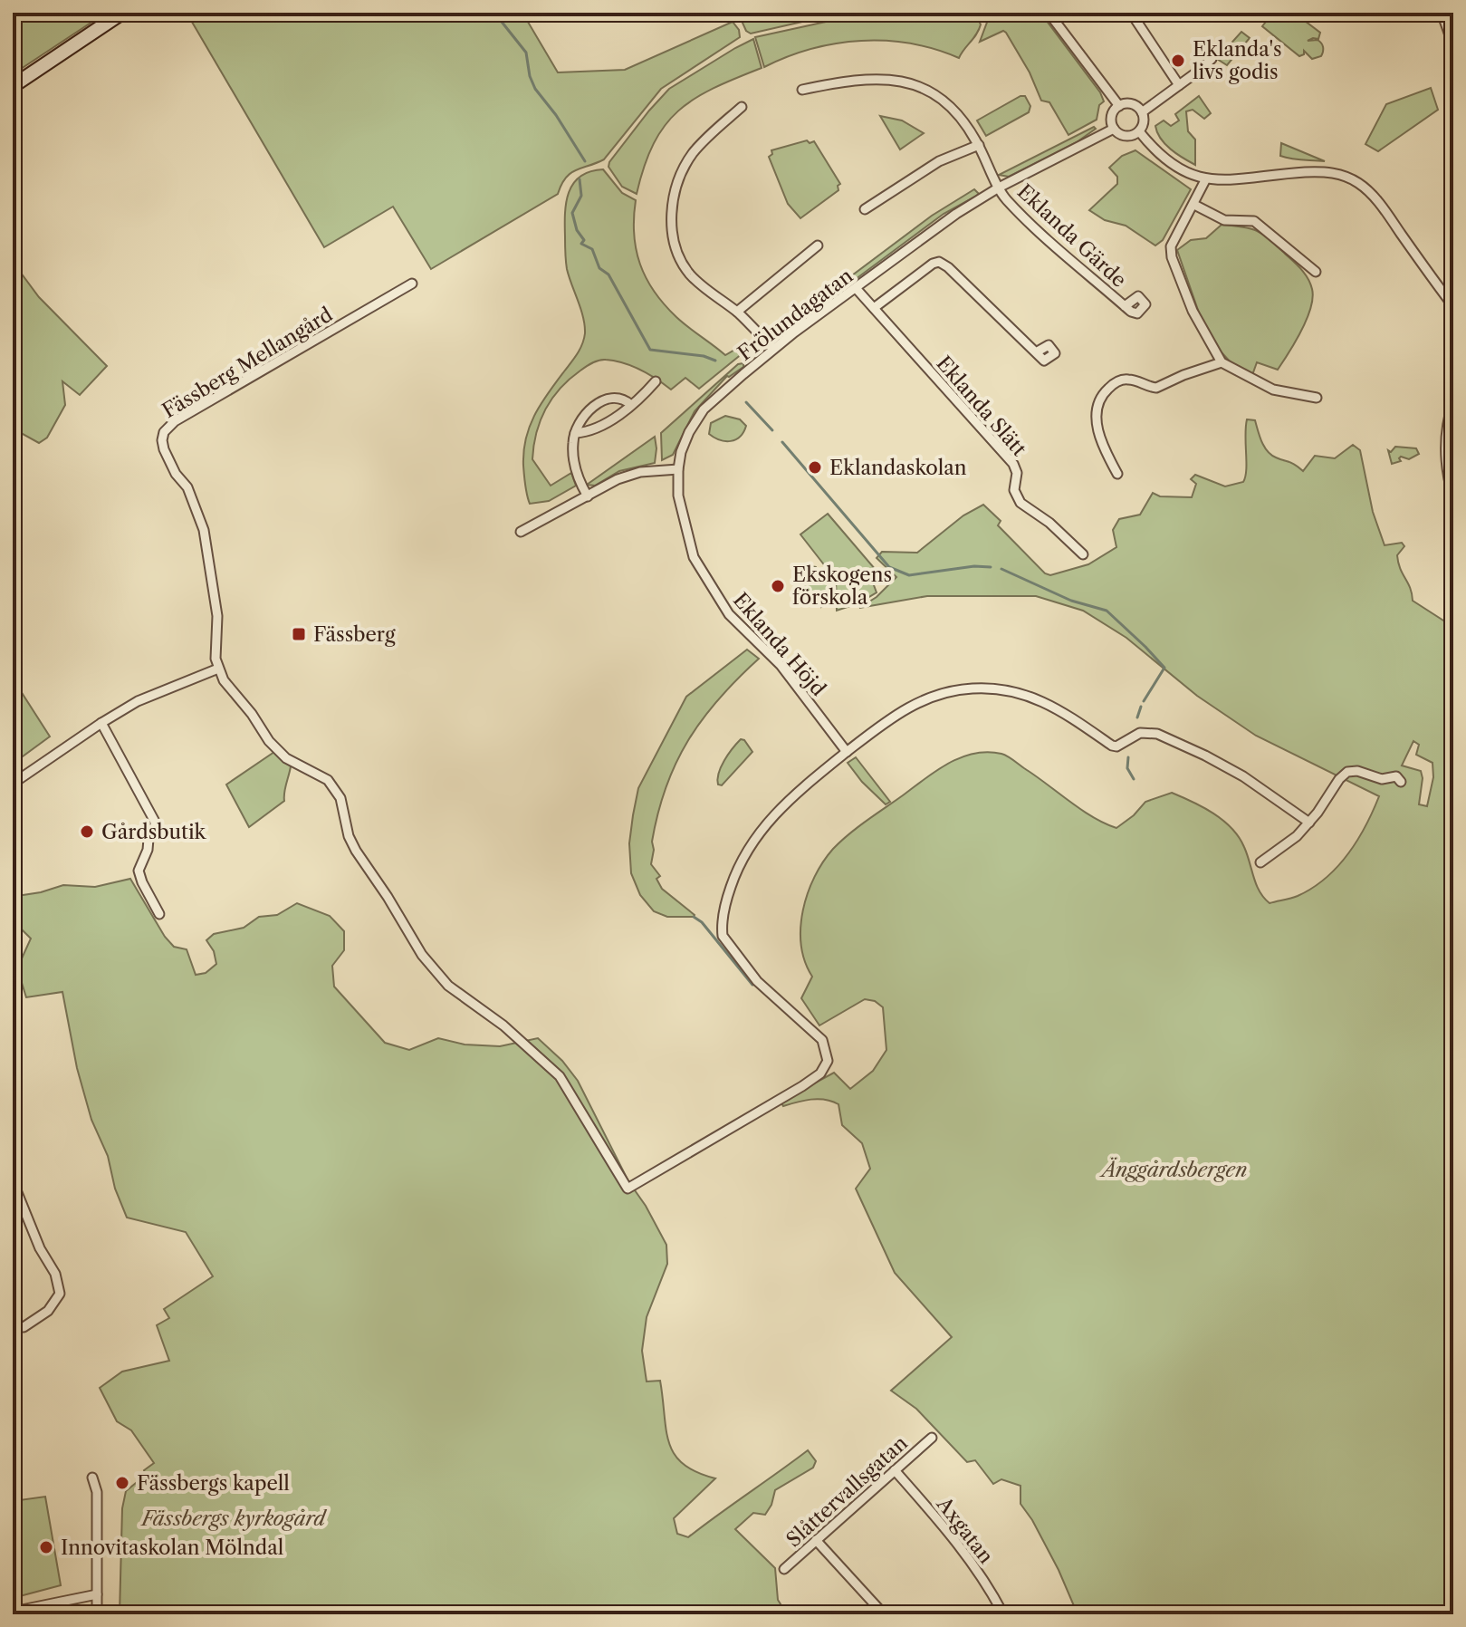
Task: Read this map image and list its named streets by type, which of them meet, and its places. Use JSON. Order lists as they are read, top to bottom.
{
  "streets": {
    "street": [
      "Eklanda Gärde",
      "Frölundagatan",
      "Fässberg Mellangård",
      "Eklanda Slätt",
      "Eklanda Höjd",
      "Slåttervallsgatan",
      "Axgatan"
    ]
  },
  "crossings": [
    ["Eklanda Gärde", "Frölundagatan"],
    ["Frölundagatan", "Eklanda Slätt"],
    ["Frölundagatan", "Eklanda Höjd"],
    ["Slåttervallsgatan", "Axgatan"]
  ],
  "parks": ["Änggårdsbergen", "Fässbergs kyrkogård"],
  "places": {
    "other": [
      "Eklanda's livs godis",
      "Eklandaskolan",
      "Ekskogens förskola",
      "Gårdsbutik",
      "Fässbergs kapell",
      "Innovitaskolan Mölndal"
    ],
    "transit": ["Fässberg"]
  }
}
